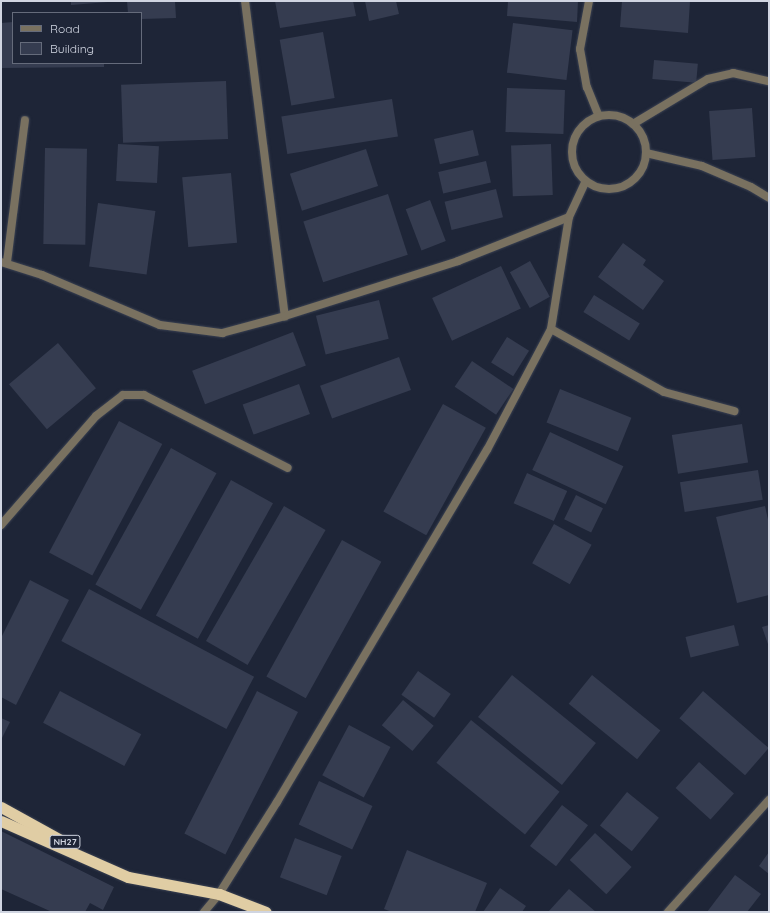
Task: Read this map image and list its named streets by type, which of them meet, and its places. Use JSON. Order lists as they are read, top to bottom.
{
  "streets": {
    "highway": ["NH27"]
  },
  "legend": ["Road", "Building"]
}
